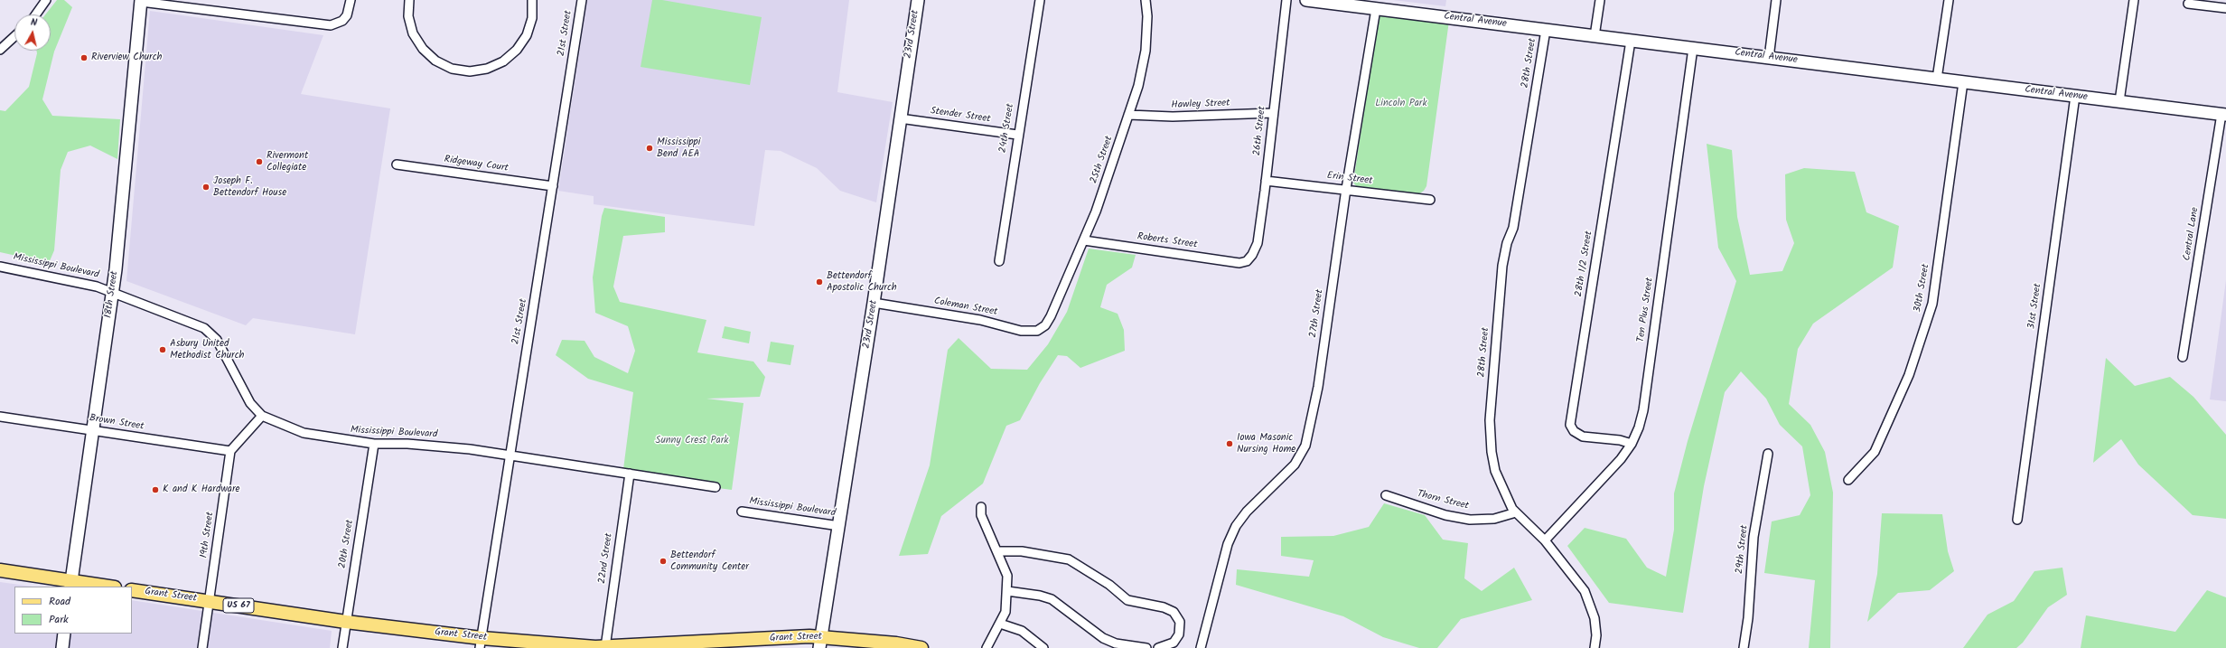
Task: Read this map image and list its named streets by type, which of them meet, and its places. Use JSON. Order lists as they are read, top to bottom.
{
  "streets": {
    "main road": ["Grant Street", "US 67"],
    "street": [
      "Central Avenue",
      "21st Street",
      "23rd Street",
      "28th Street",
      "Hawley Street",
      "Stender Street",
      "24th Street",
      "26th Street",
      "25th Street",
      "Ridgeway Court",
      "Erin Street",
      "Central Lane",
      "Roberts Street",
      "28th 1/2 Street",
      "Mississippi Boulevard",
      "30th Street",
      "18th Street",
      "31st Street",
      "Coleman Street",
      "Ten Plus Street",
      "27th Street",
      "Brown Street",
      "Thorn Street",
      "19th Street",
      "20th Street",
      "29th Street",
      "22nd Street"
    ]
  },
  "crossings": [
    ["Central Avenue", "28th Street"],
    ["Central Avenue", "Central Lane"],
    ["Central Avenue", "28th 1/2 Street"],
    ["Central Avenue", "30th Street"],
    ["Central Avenue", "31st Street"],
    ["Central Avenue", "Ten Plus Street"],
    ["Central Avenue", "27th Street"],
    ["21st Street", "Ridgeway Court"],
    ["21st Street", "Mississippi Boulevard"],
    ["21st Street", "Grant Street"],
    ["23rd Street", "Stender Street"],
    ["23rd Street", "Mississippi Boulevard"],
    ["23rd Street", "Coleman Street"],
    ["23rd Street", "Grant Street"],
    ["28th Street", "Ten Plus Street"],
    ["28th Street", "Thorn Street"],
    ["Hawley Street", "26th Street"],
    ["Hawley Street", "25th Street"],
    ["Stender Street", "24th Street"],
    ["26th Street", "Erin Street"],
    ["26th Street", "Roberts Street"],
    ["25th Street", "Roberts Street"],
    ["25th Street", "Coleman Street"],
    ["Erin Street", "27th Street"],
    ["28th 1/2 Street", "Ten Plus Street"],
    ["Mississippi Boulevard", "18th Street"],
    ["Mississippi Boulevard", "20th Street"],
    ["Mississippi Boulevard", "22nd Street"],
    ["18th Street", "Brown Street"],
    ["Brown Street", "19th Street"],
    ["19th Street", "Grant Street"],
    ["20th Street", "Grant Street"],
    ["22nd Street", "Grant Street"]
  ],
  "parks": ["Lincoln Park", "Sunny Crest Park"],
  "places": [
    "Riverview Church",
    "Mississippi Bend AEA",
    "Rivermont Collegiate",
    "Joseph F. Bettendorf House",
    "Bettendorf Apostolic Church",
    "Asbury United Methodist Church",
    "Iowa Masonic Nursing Home",
    "K and K Hardware",
    "Bettendorf Community Center"
  ],
  "legend": ["Road", "Park"],
  "north": "top"
}
